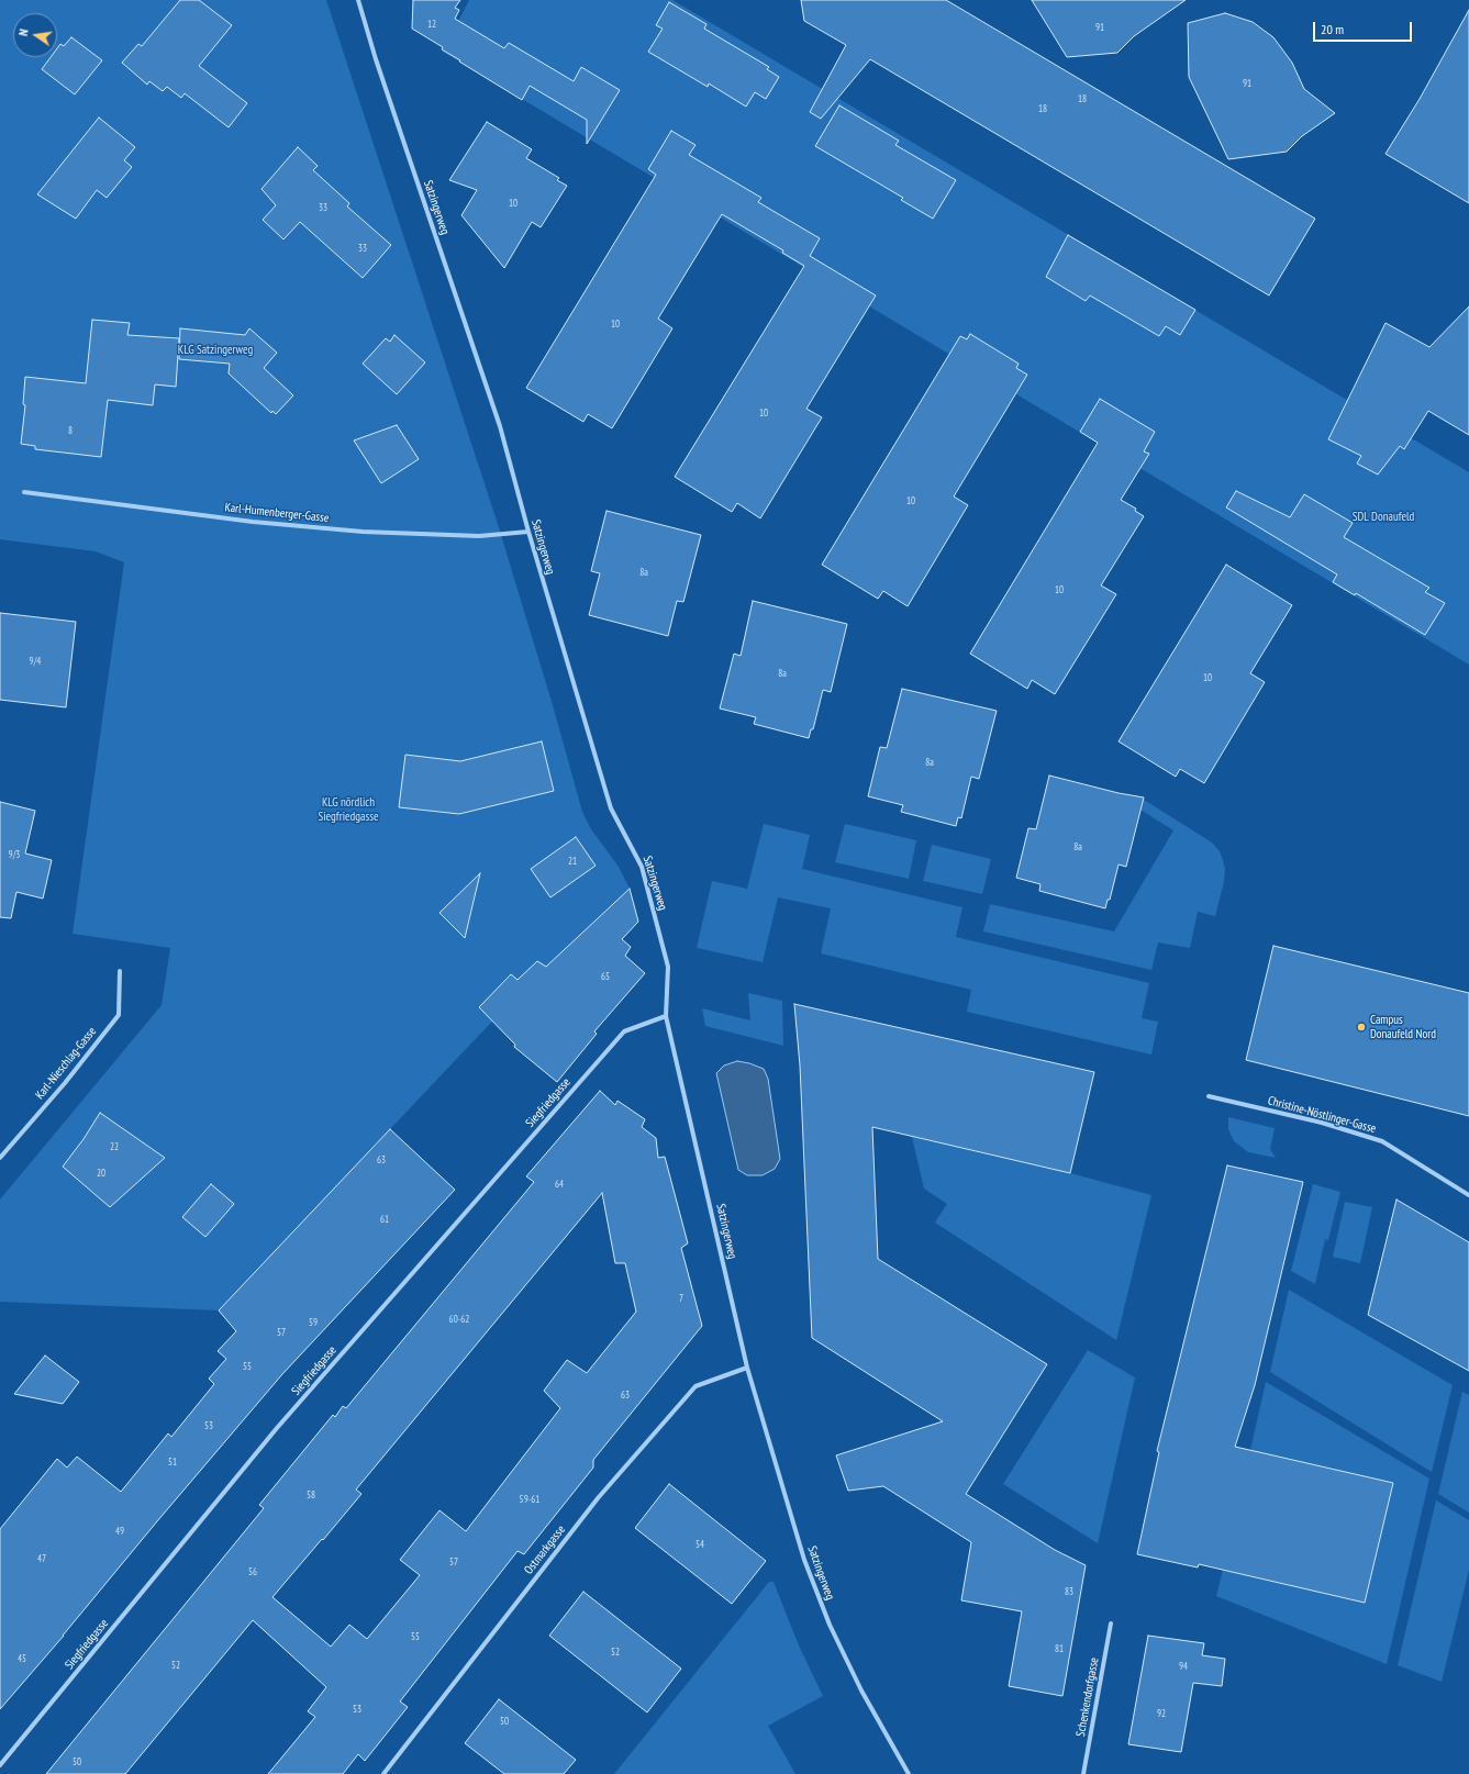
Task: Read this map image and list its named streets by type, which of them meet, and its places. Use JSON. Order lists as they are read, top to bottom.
{
  "streets": {
    "street": [
      "Satzingerweg",
      "Karl-Humenberger-Gasse",
      "Karl-Nieschlag-Gasse",
      "Siegfriedgasse",
      "Christine-Nöstlinger-Gasse",
      "Ostmarkgasse",
      "Schenkendorfgasse"
    ]
  },
  "crossings": [
    ["Satzingerweg", "Karl-Humenberger-Gasse"],
    ["Satzingerweg", "Siegfriedgasse"],
    ["Satzingerweg", "Ostmarkgasse"]
  ],
  "parks": ["KLG Satzingerweg", "SDL Donaufeld", "KLG nördlich Siegfriedgasse"],
  "places": ["Campus Donaufeld Nord"],
  "house_numbers": [
    "12",
    "91",
    "91",
    "18",
    "18",
    "10",
    "33",
    "33",
    "10",
    "10",
    "8",
    "10",
    "8a",
    "10",
    "9/4",
    "8a",
    "10",
    "8a",
    "8a",
    "9/3",
    "21",
    "65",
    "22",
    "63",
    "20",
    "64",
    "61",
    "7",
    "60-62",
    "59",
    "57",
    "55",
    "63",
    "53",
    "51",
    "58",
    "59-61",
    "49",
    "54",
    "47",
    "57",
    "56",
    "83",
    "55",
    "81",
    "52",
    "45",
    "52",
    "94",
    "53",
    "92",
    "50",
    "50"
  ],
  "scale_bar": "20 m",
  "north": "left"
}
